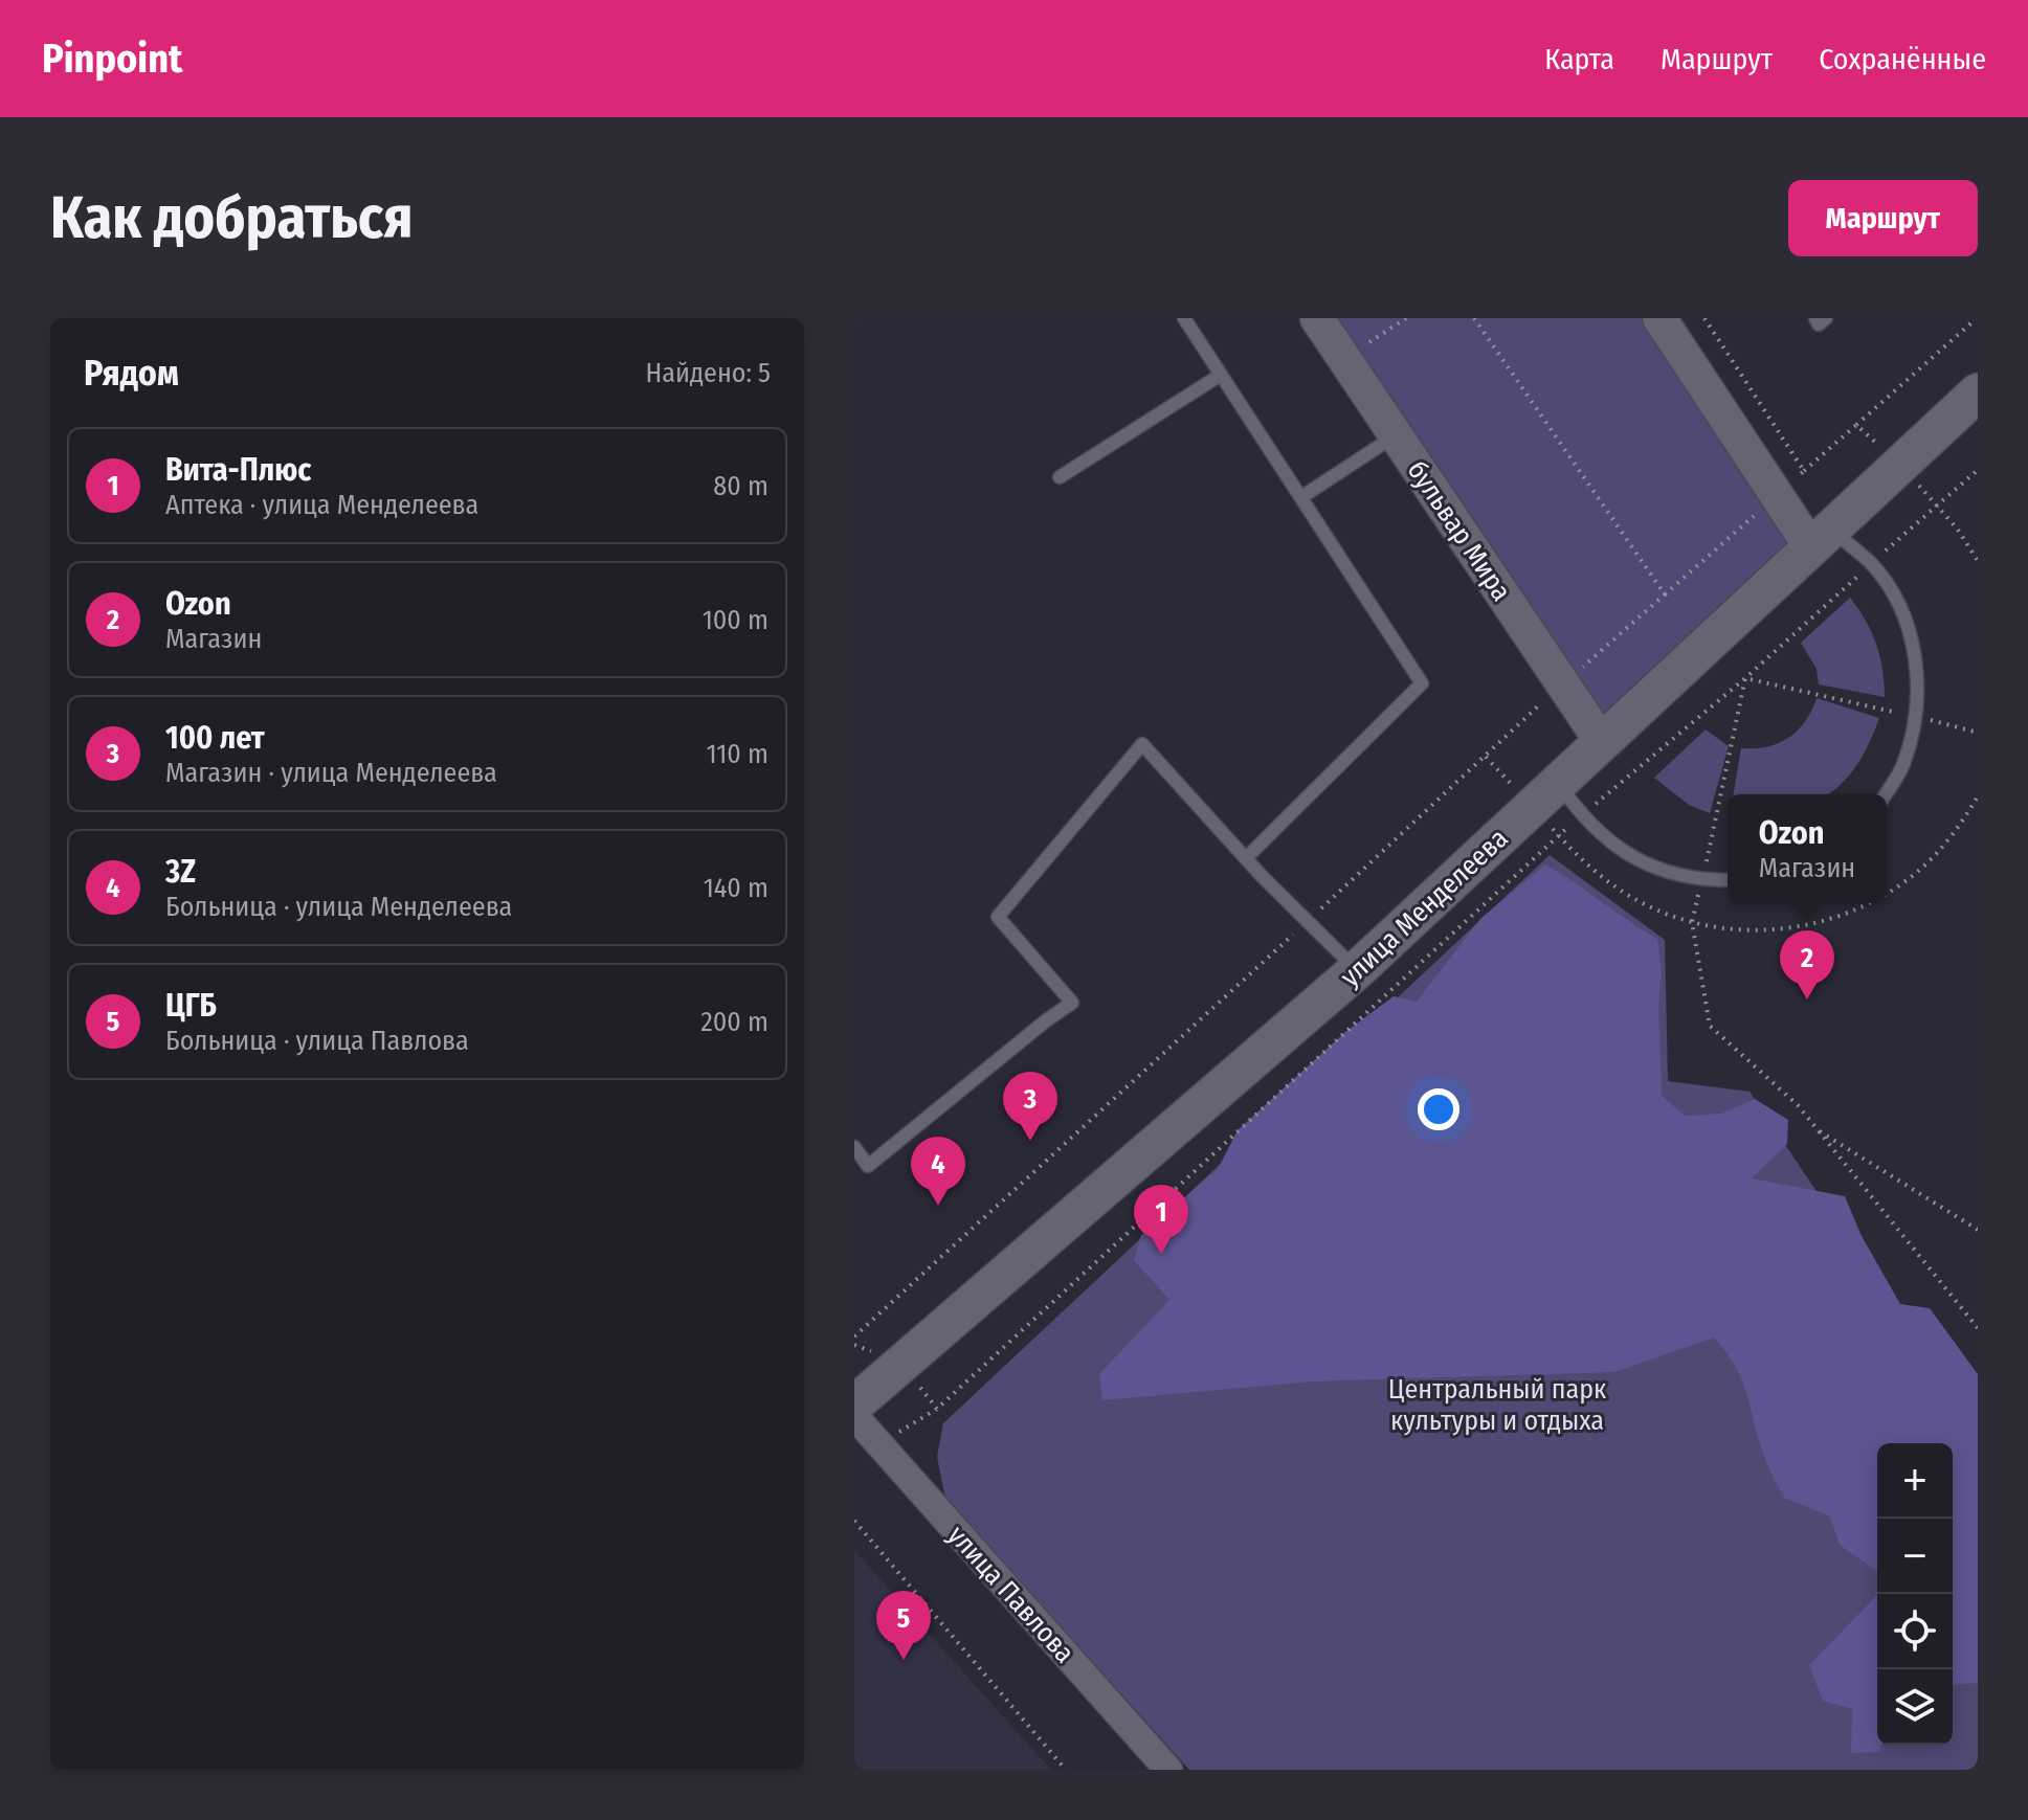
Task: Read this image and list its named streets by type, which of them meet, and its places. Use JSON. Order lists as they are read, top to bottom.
{
  "streets": {
    "main road": ["улица Менделеева"],
    "street": ["бульвар Мира", "улица Павлова"]
  },
  "crossings": [
    ["бульвар Мира", "улица Менделеева"]
  ],
  "parks": ["Центральный парк культуры и отдыха"],
  "page": {
    "header": "Pinpoint",
    "nav": ["Карта", "Маршрут", "Сохранённые"],
    "buttons": "Маршрут",
    "title": "Как добраться",
    "heading": ["Рядом", "Найдено: 5"],
    "list": [
      {
        "mark": "1",
        "name": "Вита-Плюс",
        "note": "Аптека · улица Менделеева",
        "value": "80 m"
      },
      {
        "mark": "2",
        "name": "Ozon",
        "note": "Магазин",
        "value": "100 m"
      },
      {
        "mark": "3",
        "name": "100 лет",
        "note": "Магазин · улица Менделеева",
        "value": "110 m"
      },
      {
        "mark": "4",
        "name": "3Z",
        "note": "Больница · улица Менделеева",
        "value": "140 m"
      },
      {
        "mark": "5",
        "name": "ЦГБ",
        "note": "Больница · улица Павлова",
        "value": "200 m"
      }
    ],
    "popup": ["Ozon", "Магазин"],
    "pins": [
      "2",
      "3",
      "4",
      "1",
      "5"
    ],
    "map_buttons": ["+", "−"]
  }
}
